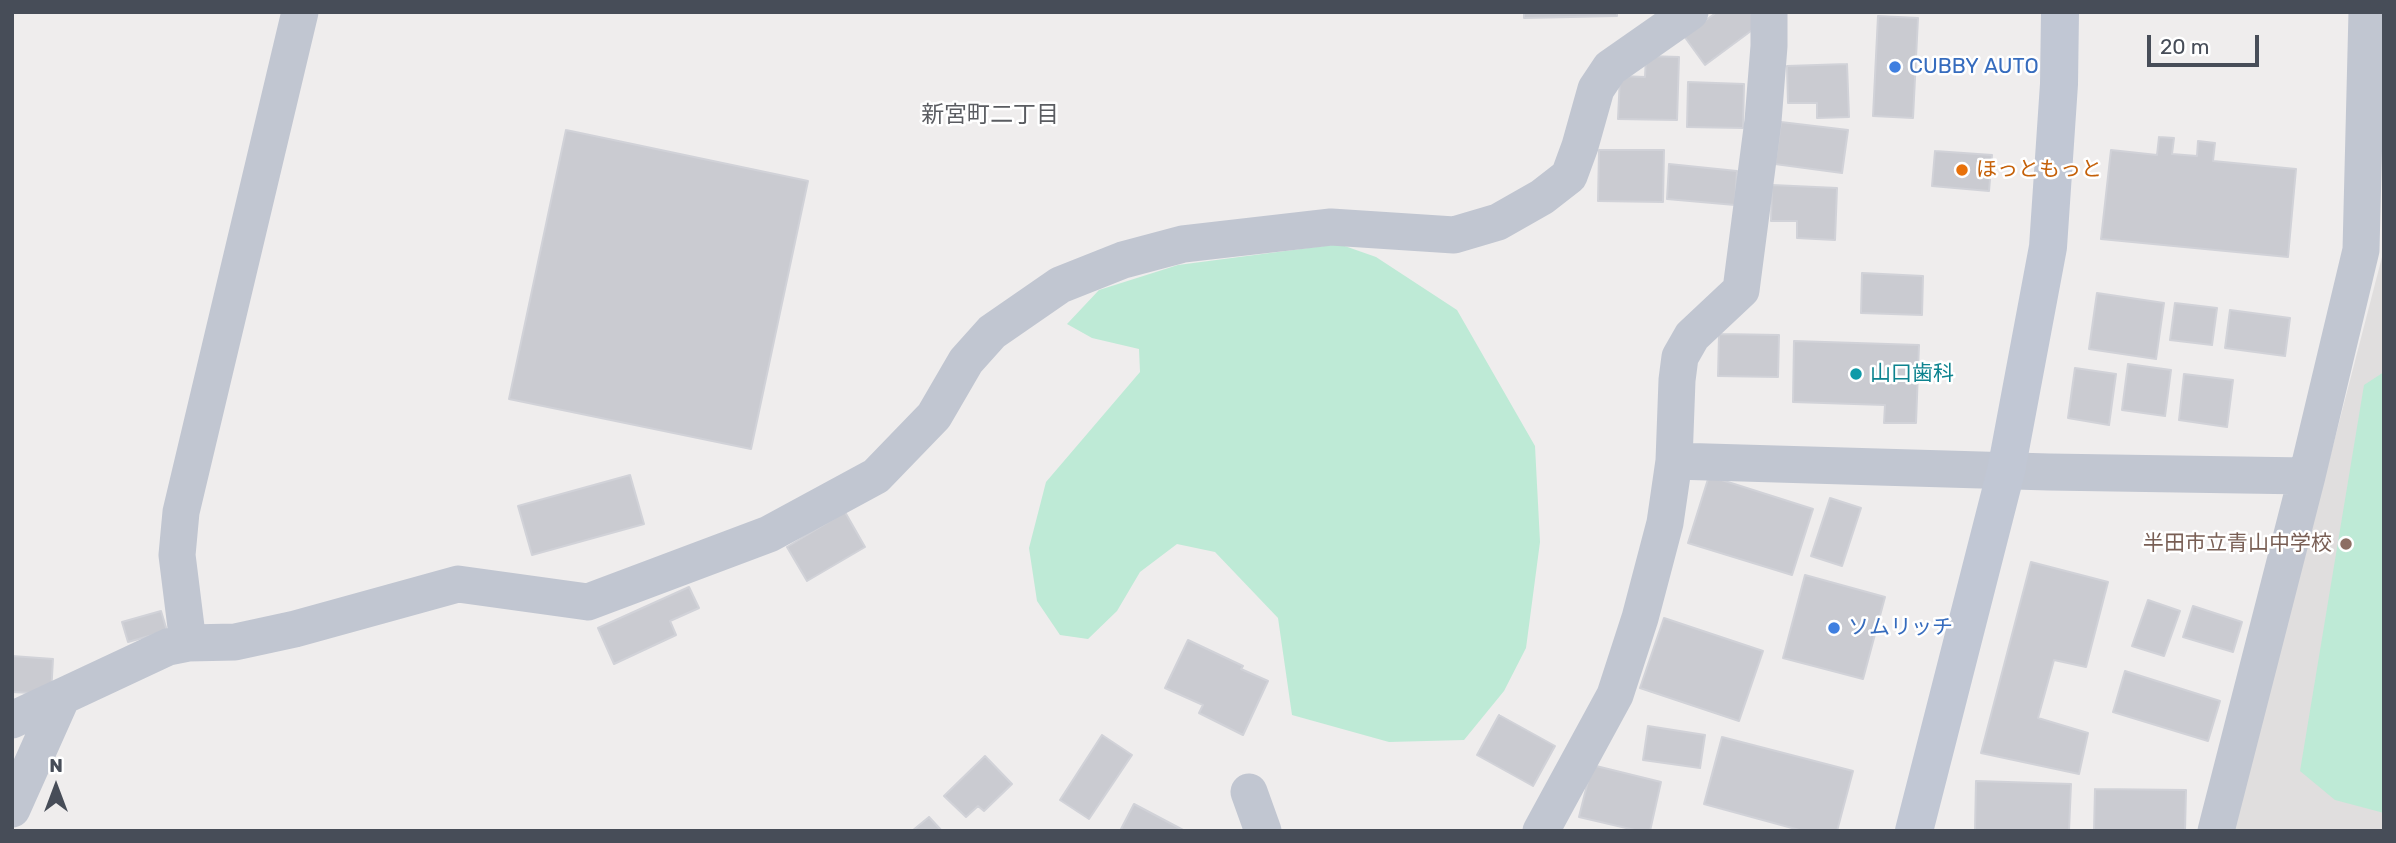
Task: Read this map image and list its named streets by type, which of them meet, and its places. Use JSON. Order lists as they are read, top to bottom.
{
  "districts": ["新宮町二丁目"],
  "places": [
    "CUBBY AUTO",
    "ほっともっと",
    "山口歯科",
    "半田市立青山中学校",
    "ソムリッチ"
  ],
  "scale_bar": "20 m",
  "north": "top"
}
